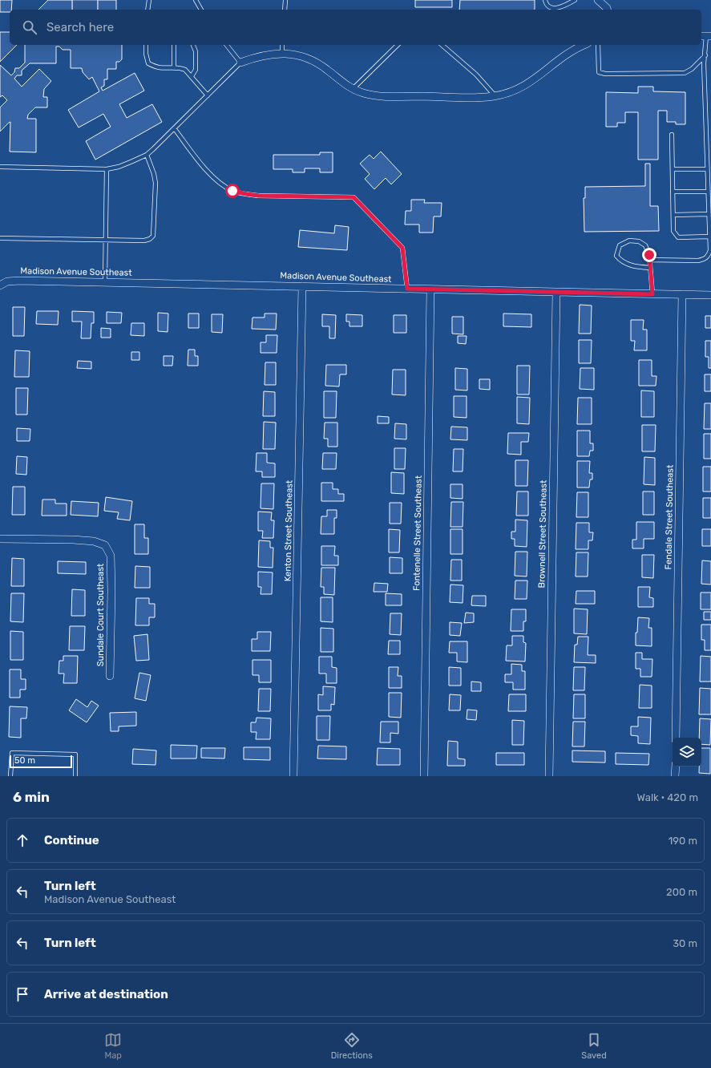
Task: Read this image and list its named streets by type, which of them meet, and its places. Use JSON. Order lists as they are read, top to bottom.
{
  "streets": {
    "street": [
      "Madison Avenue Southeast",
      "Fendale Street Southeast",
      "Kenton Street Southeast",
      "Fontenelle Street Southeast",
      "Brownell Street Southeast",
      "Sundale Court Southeast"
    ]
  },
  "crossings": [
    ["Madison Avenue Southeast", "Fendale Street Southeast"],
    ["Madison Avenue Southeast", "Kenton Street Southeast"],
    ["Madison Avenue Southeast", "Fontenelle Street Southeast"],
    ["Madison Avenue Southeast", "Brownell Street Southeast"]
  ],
  "scale_bar": "50 m",
  "page": {
    "search": "Search here",
    "scale": "50 m",
    "heading": ["6 min", "Walk · 420 m"],
    "list": [
      ["Continue", "190 m"],
      ["Turn left", "Madison Avenue Southeast", "200 m"],
      ["Turn left", "30 m"],
      "Arrive at destination"
    ],
    "nav": ["Map", "Directions", "Saved"]
  }
}
